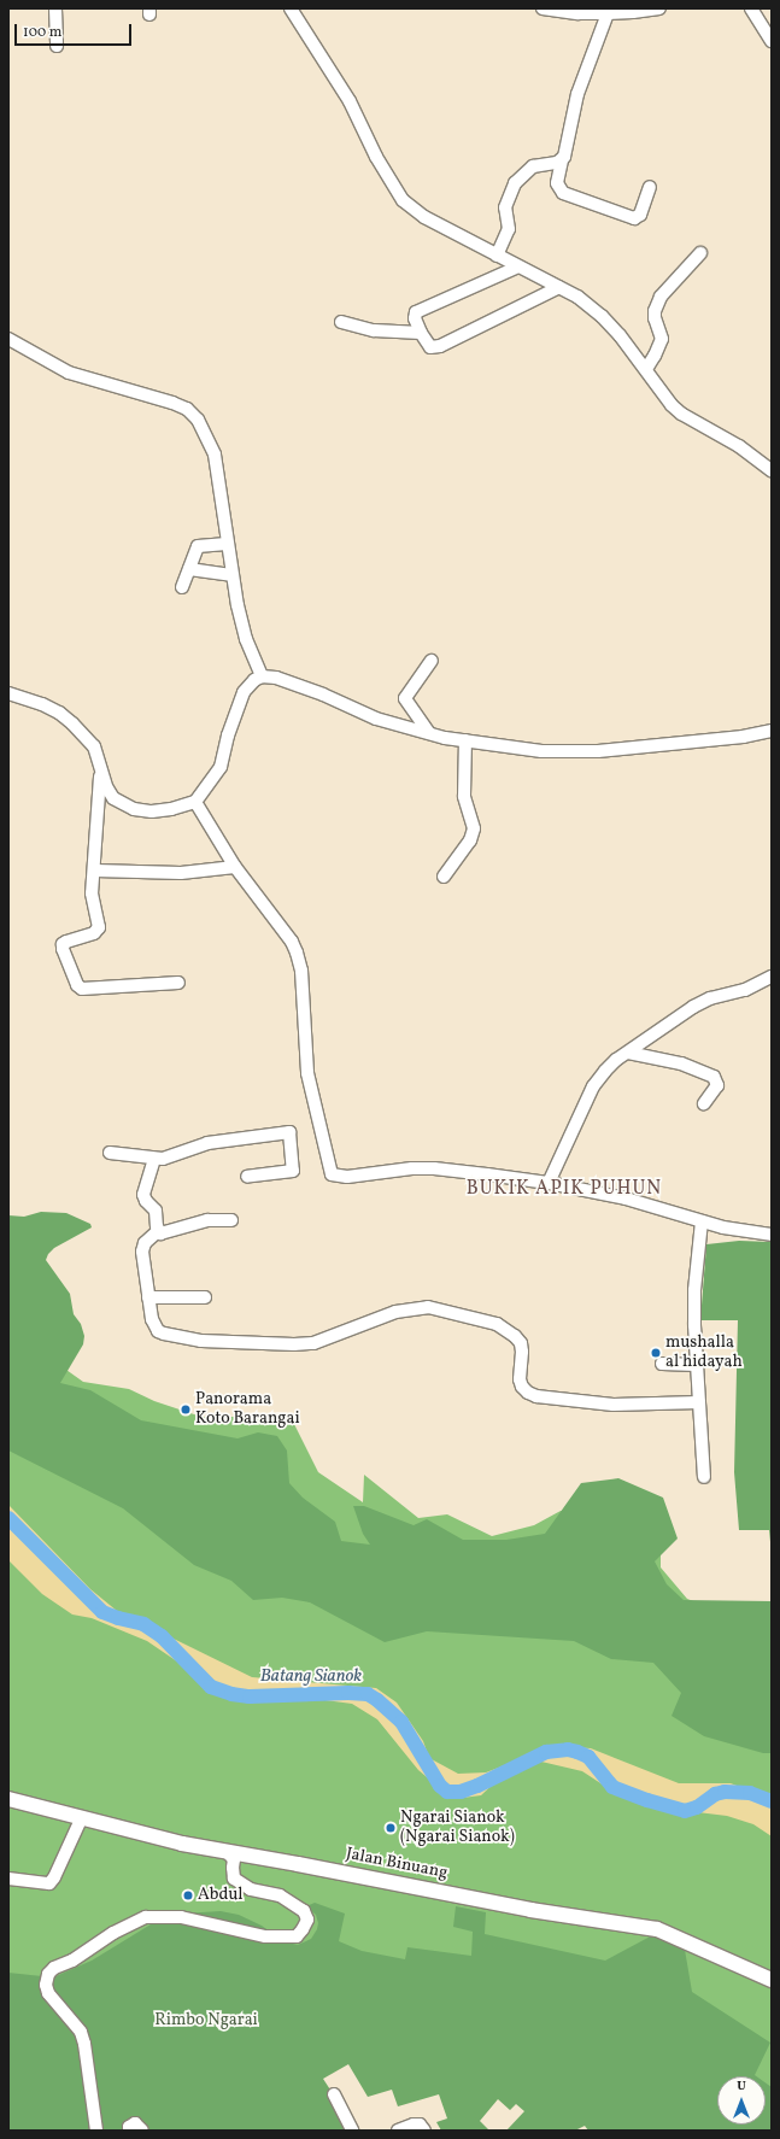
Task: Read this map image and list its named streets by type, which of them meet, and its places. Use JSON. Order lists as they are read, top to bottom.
{
  "streets": {
    "main road": ["Jalan Binuang"]
  },
  "districts": ["BUKIK APIK PUHUN"],
  "water": ["Batang Sianok"],
  "parks": ["Rimbo Ngarai"],
  "places": [
    "mushalla al hidayah",
    "Panorama Koto Barangai",
    "Ngarai Sianok (Ngarai Sianok)",
    "Abdul"
  ],
  "scale_bar": "100 m",
  "north": "top"
}
